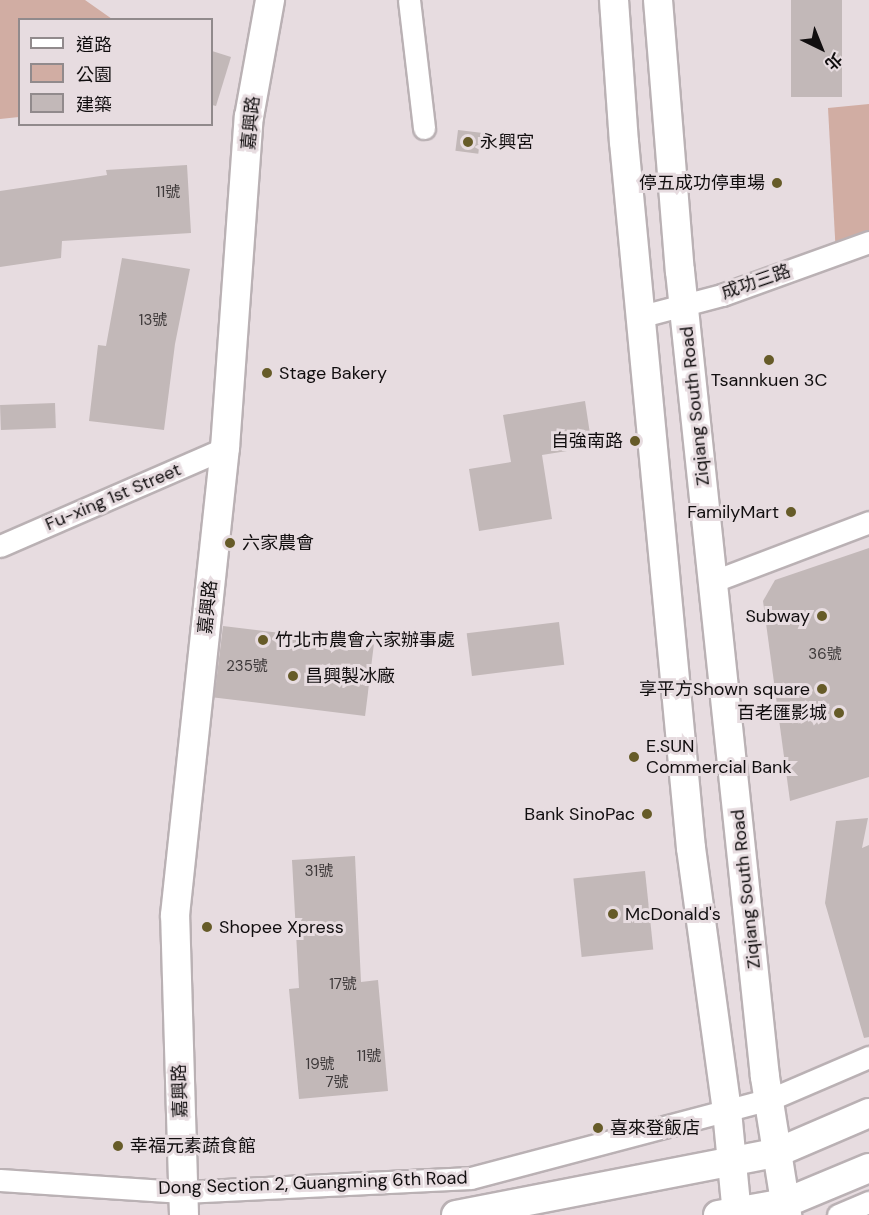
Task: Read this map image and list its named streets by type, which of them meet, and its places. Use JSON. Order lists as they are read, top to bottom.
{
  "streets": {
    "main road": ["嘉興路", "Ziqiang South Road", "Dong Section 2, Guangming 6th Road"],
    "street": ["成功三路", "Fu-xing 1st Street"]
  },
  "crossings": [
    ["嘉興路", "Fu-xing 1st Street"],
    ["嘉興路", "Dong Section 2, Guangming 6th Road"],
    ["成功三路", "Ziqiang South Road"],
    ["Ziqiang South Road", "Dong Section 2, Guangming 6th Road"]
  ],
  "places": [
    "永興宮",
    "停五成功停車場",
    "Tsannkuen 3C",
    "Stage Bakery",
    "自強南路",
    "FamilyMart",
    "六家農會",
    "Subway",
    "竹北市農會六家辦事處",
    "昌興製冰廠",
    "享平方Shown square",
    "百老匯影城",
    "E.SUN Commercial Bank",
    "Bank SinoPac",
    "McDonald's",
    "Shopee Xpress",
    "喜來登飯店",
    "幸福元素蔬食館"
  ],
  "house_numbers": [
    "11號",
    "13號",
    "36號",
    "235號",
    "31號",
    "17號",
    "11號",
    "19號",
    "7號"
  ],
  "legend": ["道路", "公園", "建築"],
  "north": "bottom right"
}
